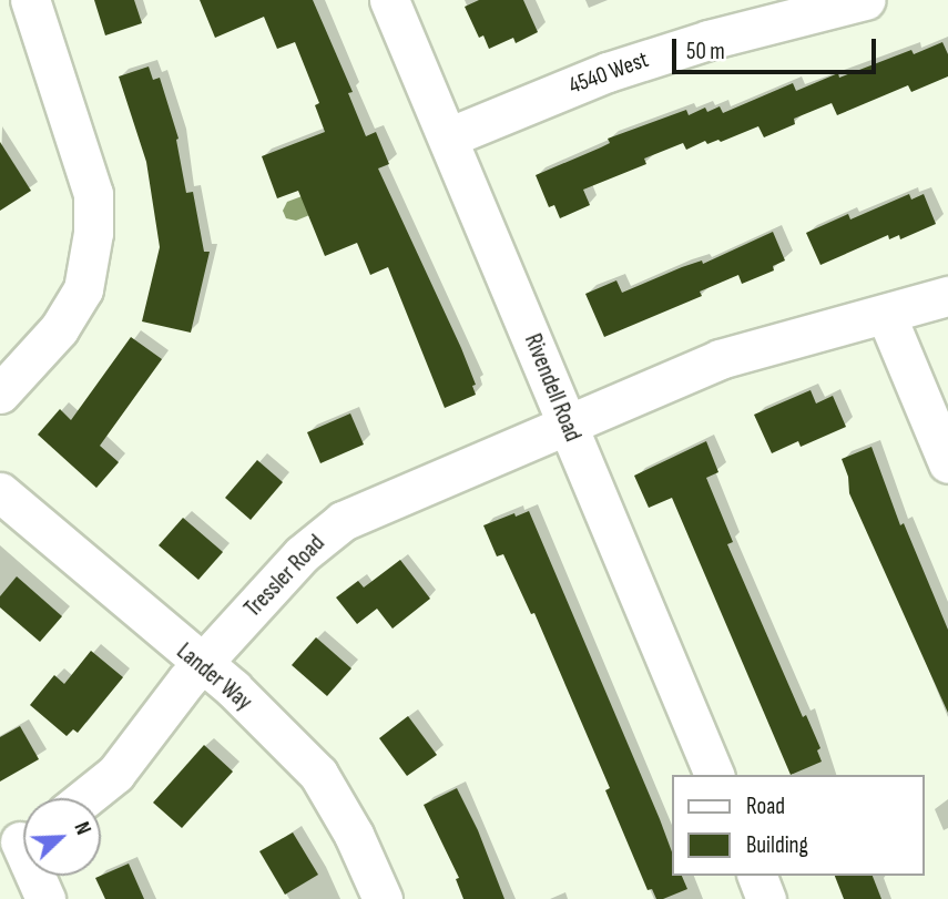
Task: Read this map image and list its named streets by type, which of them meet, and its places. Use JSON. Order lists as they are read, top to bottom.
{
  "streets": {
    "street": [
      "4540 West",
      "Rivendell Road",
      "Tressler Road",
      "Lander Way"
    ]
  },
  "crossings": [
    ["4540 West", "Rivendell Road"],
    ["Rivendell Road", "Tressler Road"],
    ["Tressler Road", "Lander Way"]
  ],
  "legend": ["Road", "Building"],
  "scale_bar": "50 m",
  "north": "top right"
}
